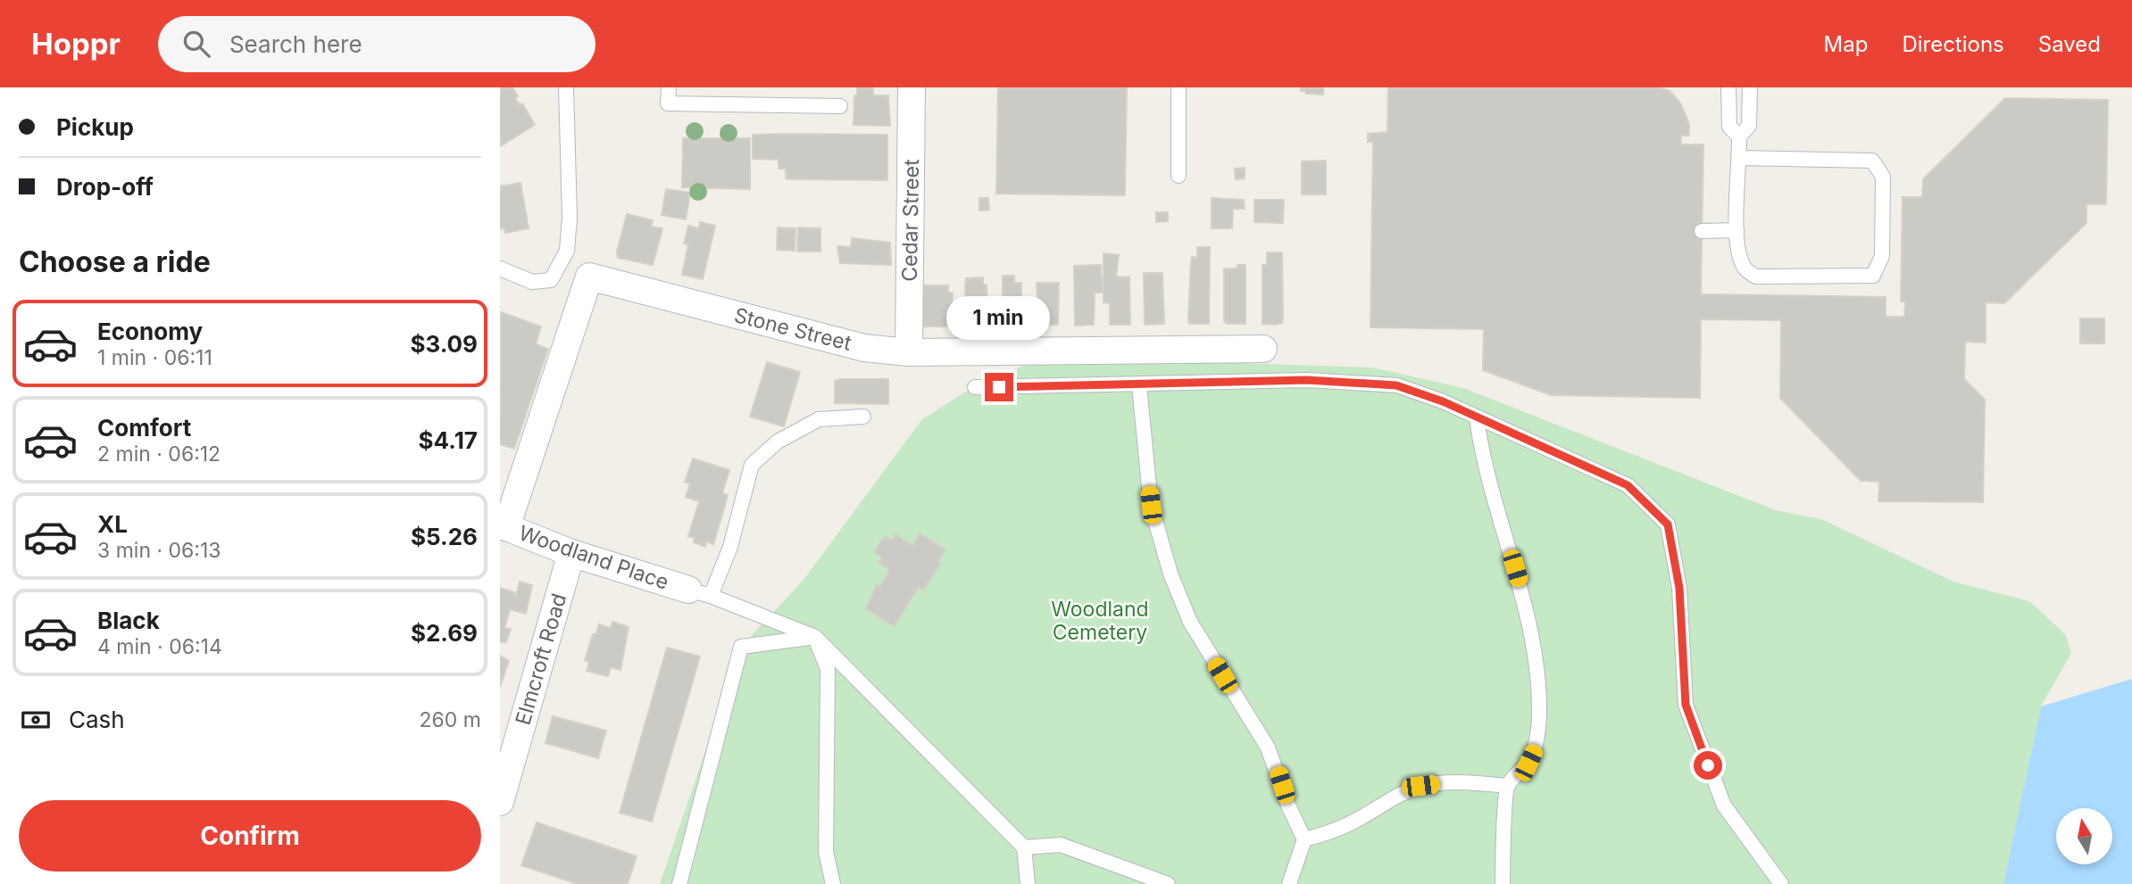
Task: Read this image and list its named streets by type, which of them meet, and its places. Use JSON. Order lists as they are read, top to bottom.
{
  "streets": {
    "street": [
      "Cedar Street",
      "Stone Street",
      "Woodland Place",
      "Elmcroft Road"
    ]
  },
  "crossings": [
    ["Cedar Street", "Stone Street"],
    ["Stone Street", "Woodland Place"],
    ["Woodland Place", "Elmcroft Road"]
  ],
  "parks": ["Woodland Cemetery"],
  "north": "top",
  "page": {
    "header": "Hoppr",
    "search": "Search here",
    "nav": ["Map", "Directions", "Saved"],
    "banner": ["Pickup", "Drop-off"],
    "heading": "Choose a ride",
    "bubble": "1 min",
    "list": [
      {
        "name": "Economy",
        "note": "1 min · 06:11",
        "value": "$3.09"
      },
      {
        "name": "Comfort",
        "note": "2 min · 06:12",
        "value": "$4.17"
      },
      {
        "name": "XL",
        "note": "3 min · 06:13",
        "value": "$5.26"
      },
      {
        "name": "Black",
        "note": "4 min · 06:14",
        "value": "$2.69"
      }
    ],
    "pay": ["Cash", "260 m"],
    "buttons": "Confirm"
  }
}
